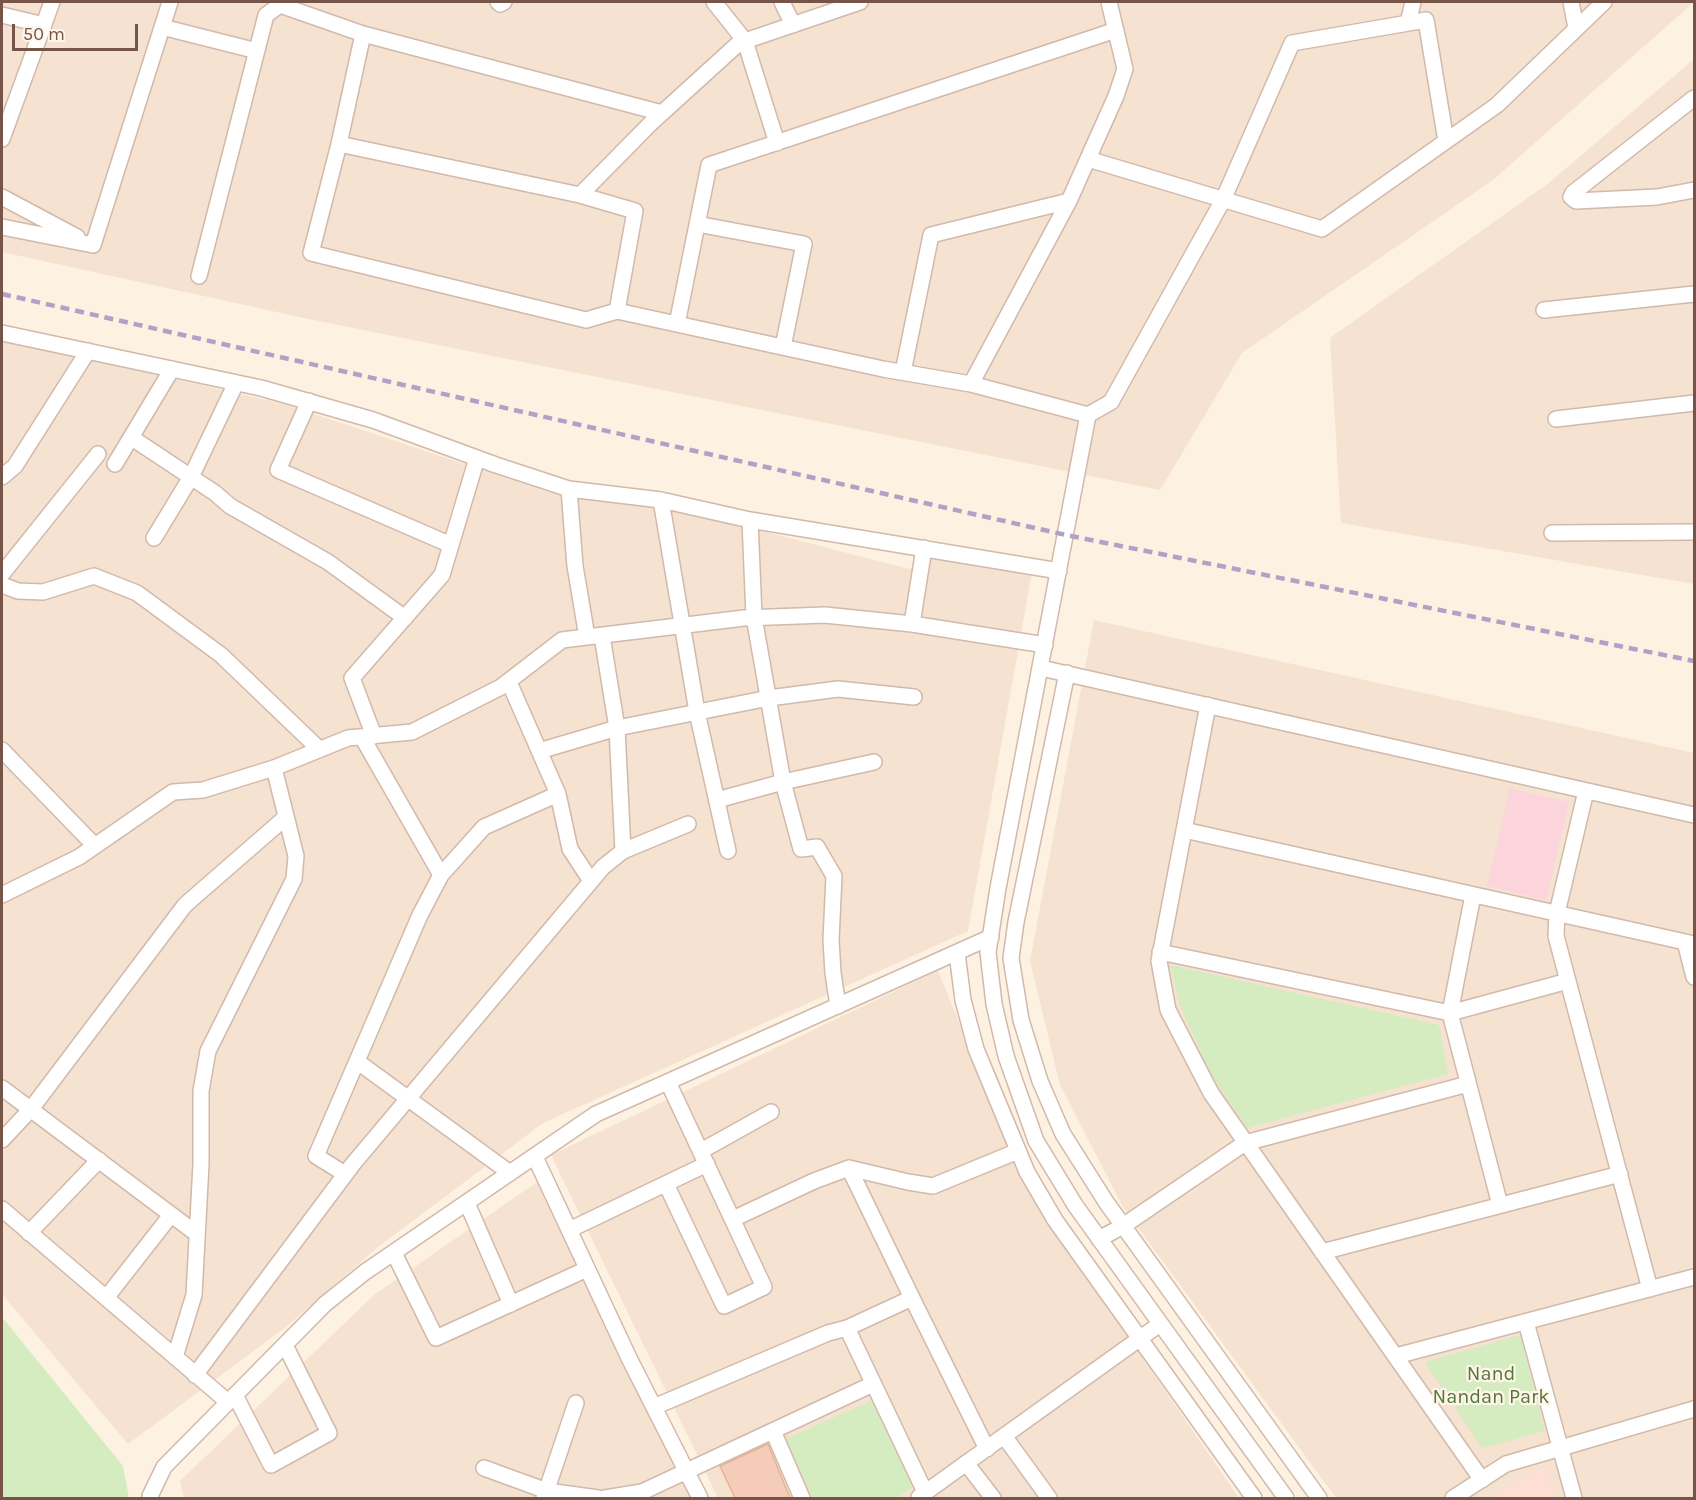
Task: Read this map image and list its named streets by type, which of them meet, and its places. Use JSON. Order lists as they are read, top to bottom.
{
  "parks": ["Nand Nandan Park"],
  "scale_bar": "50 m"
}
